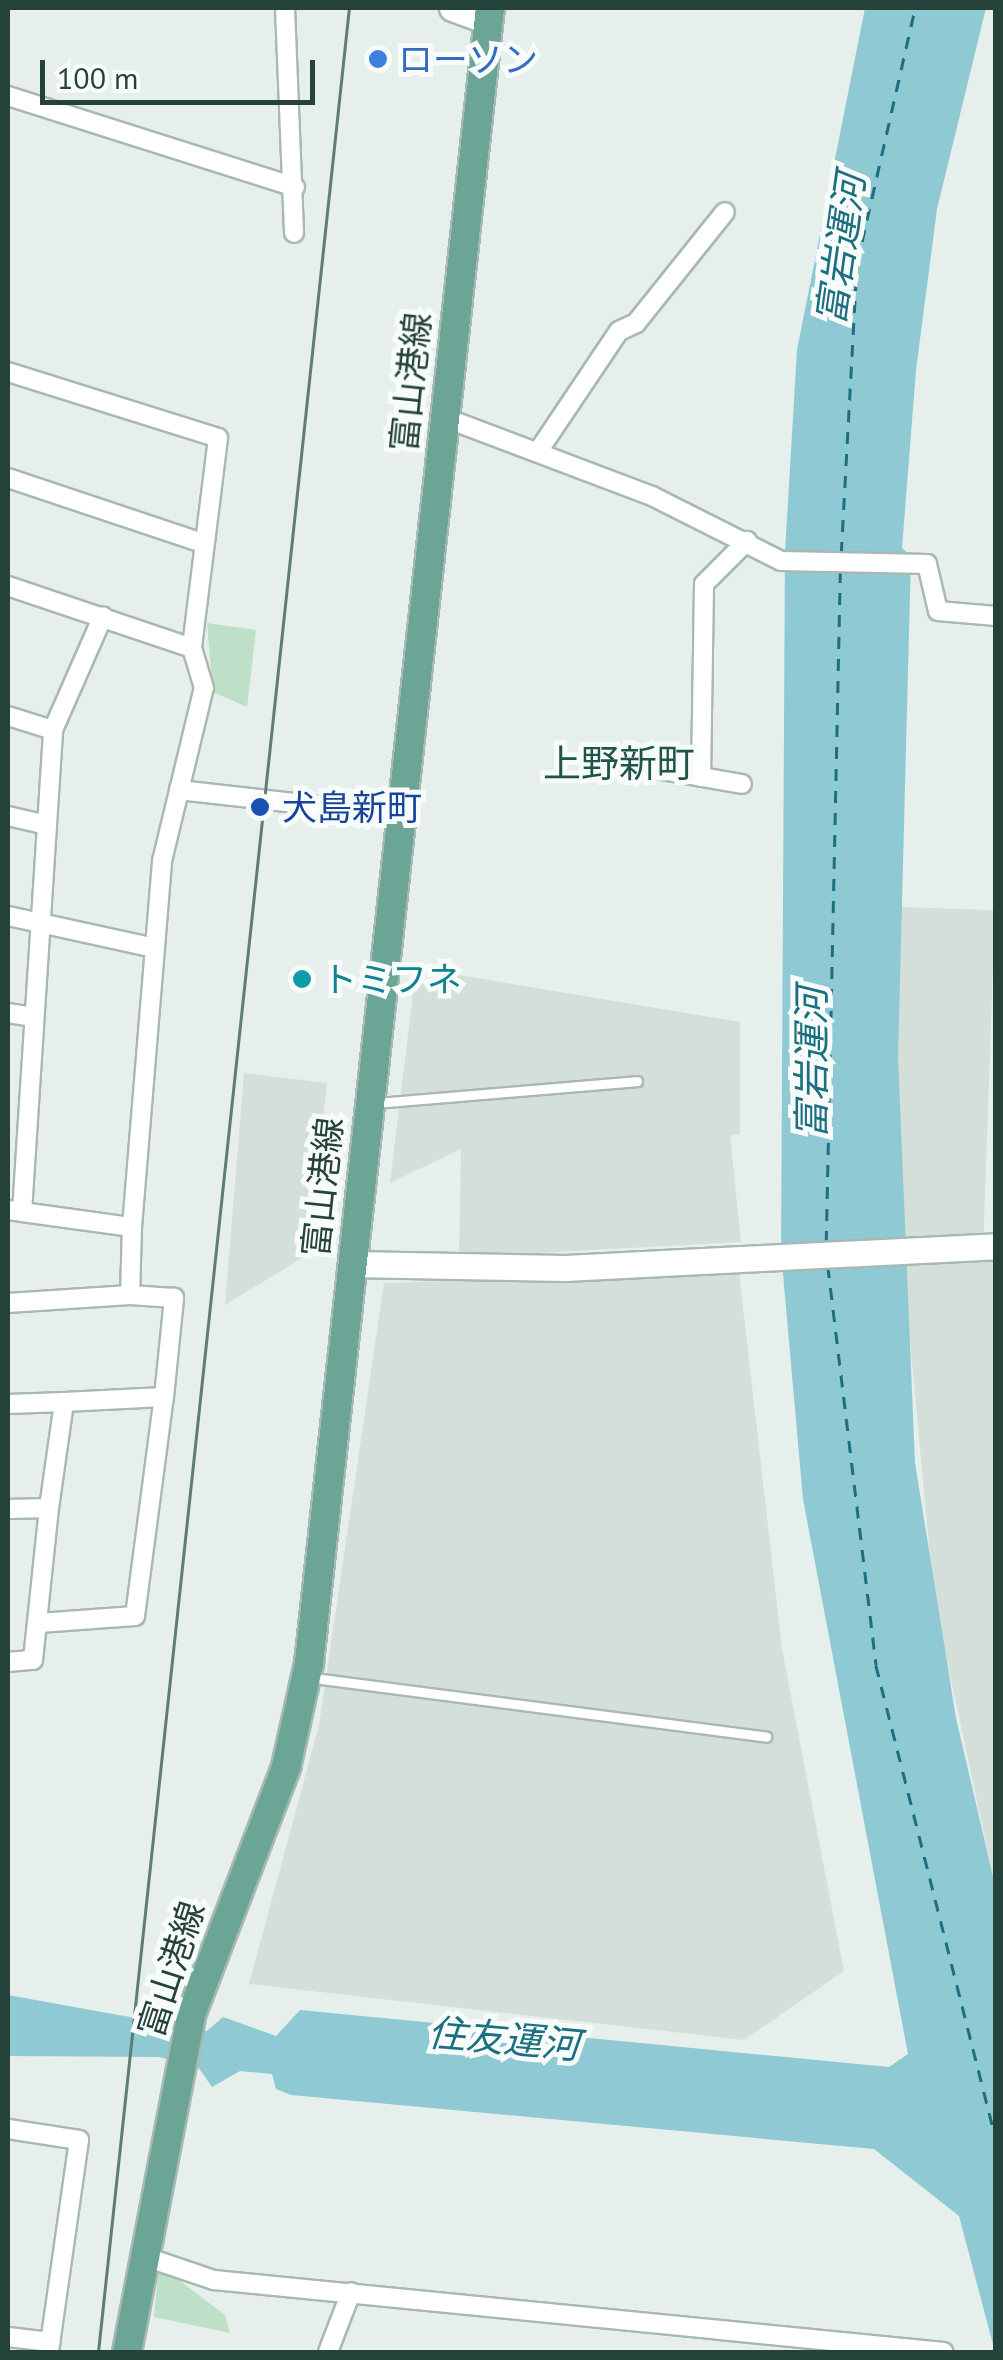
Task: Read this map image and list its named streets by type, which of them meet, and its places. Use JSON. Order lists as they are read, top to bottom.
{
  "streets": {
    "main road": ["富山港線"]
  },
  "districts": ["上野新町"],
  "water": ["富岩運河", "住友運河"],
  "places": ["ローソン", "犬島新町", "トミフネ"],
  "scale_bar": "100 m"
}
